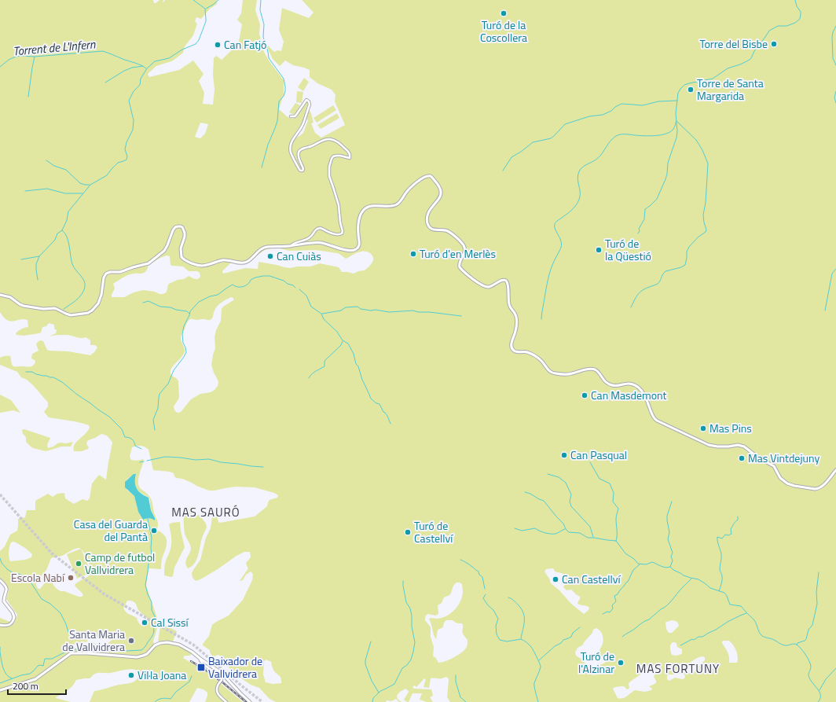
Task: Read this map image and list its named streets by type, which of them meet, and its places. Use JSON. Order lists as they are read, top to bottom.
{
  "districts": ["MAS SAURÓ", "MAS FORTUNY"],
  "water": ["Torrent de L'Infern"],
  "places": {
    "other": [
      "Turó de la Coscollera",
      "Torre del Bisbe",
      "Can Fatjó",
      "Torre de Santa Margarida",
      "Turó de la Qüestió",
      "Turó d'en Merlès",
      "Can Cuiàs",
      "Can Masdemont",
      "Mas Pins",
      "Can Pasqual",
      "Mas Vintdejuny",
      "Casa del Guarda del Pantà",
      "Turó de Castellví",
      "Camp de futbol Vallvidrera",
      "Escola Nabí",
      "Can Castellví",
      "Cal Sissí",
      "Santa Maria de Vallvidrera",
      "Turó de l'Alzinar",
      "Vil·la Joana"
    ],
    "transit": ["Baixador de Vallvidrera"]
  },
  "scale_bar": "200 m"
}
